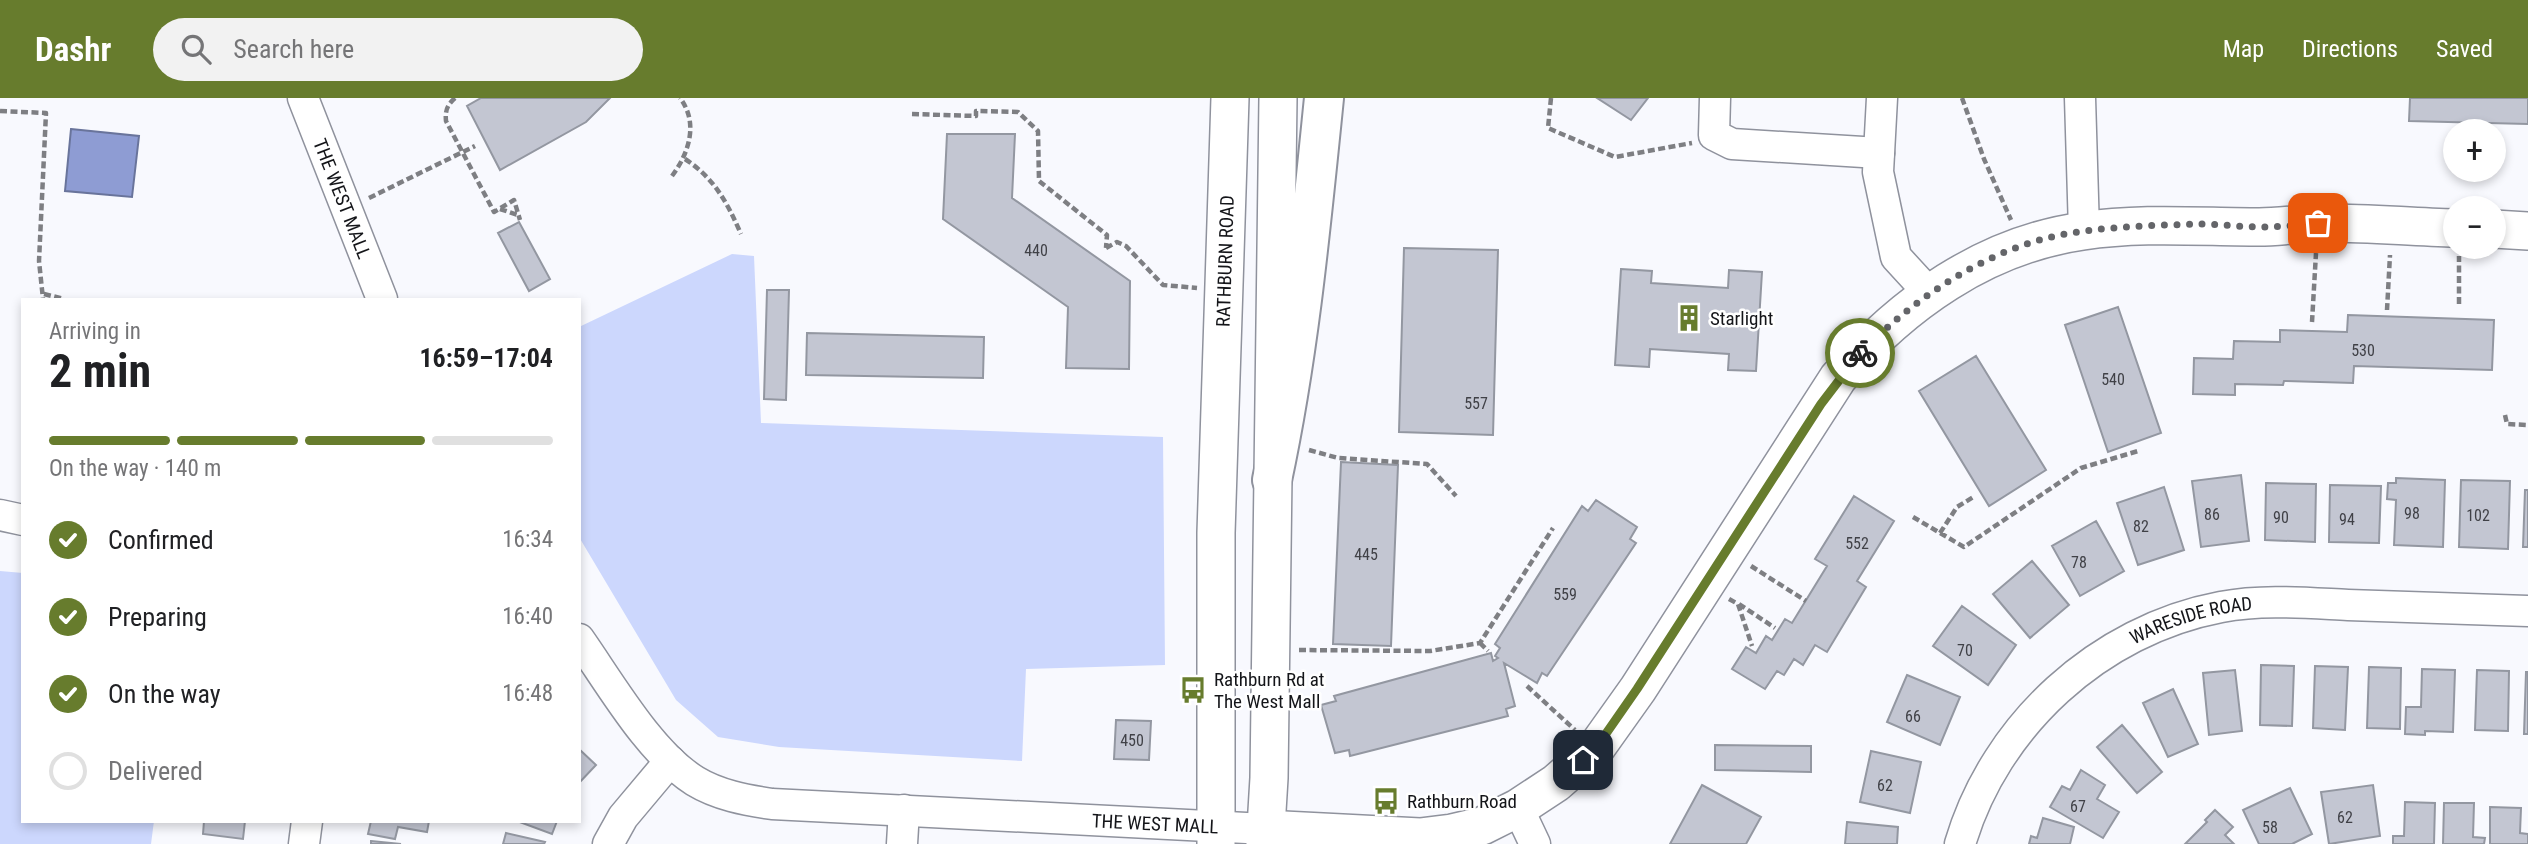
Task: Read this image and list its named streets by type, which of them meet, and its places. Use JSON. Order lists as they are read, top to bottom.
{
  "streets": {
    "main road": ["THE WEST MALL", "RATHBURN ROAD"],
    "street": ["WARESIDE ROAD"]
  },
  "crossings": [
    ["THE WEST MALL", "RATHBURN ROAD"]
  ],
  "places": {
    "building": ["Starlight"],
    "bus stop": ["Rathburn Rd at The West Mall", "Rathburn Road"]
  },
  "house_numbers": [
    "440",
    "530",
    "540",
    "557",
    "98",
    "86",
    "102",
    "90",
    "94",
    "82",
    "552",
    "445",
    "78",
    "559",
    "70",
    "66",
    "450",
    "62",
    "67",
    "62",
    "58"
  ],
  "page": {
    "header": "Dashr",
    "search": "Search here",
    "nav": ["Map", "Directions", "Saved"],
    "map_buttons": ["+", "−"],
    "heading": ["2 min", "Arriving in", "16:59–17:04"],
    "bar": "On the way · 140 m",
    "list": [
      ["Confirmed", "16:34"],
      ["Preparing", "16:40"],
      ["On the way", "16:48"],
      "Delivered"
    ]
  }
}
